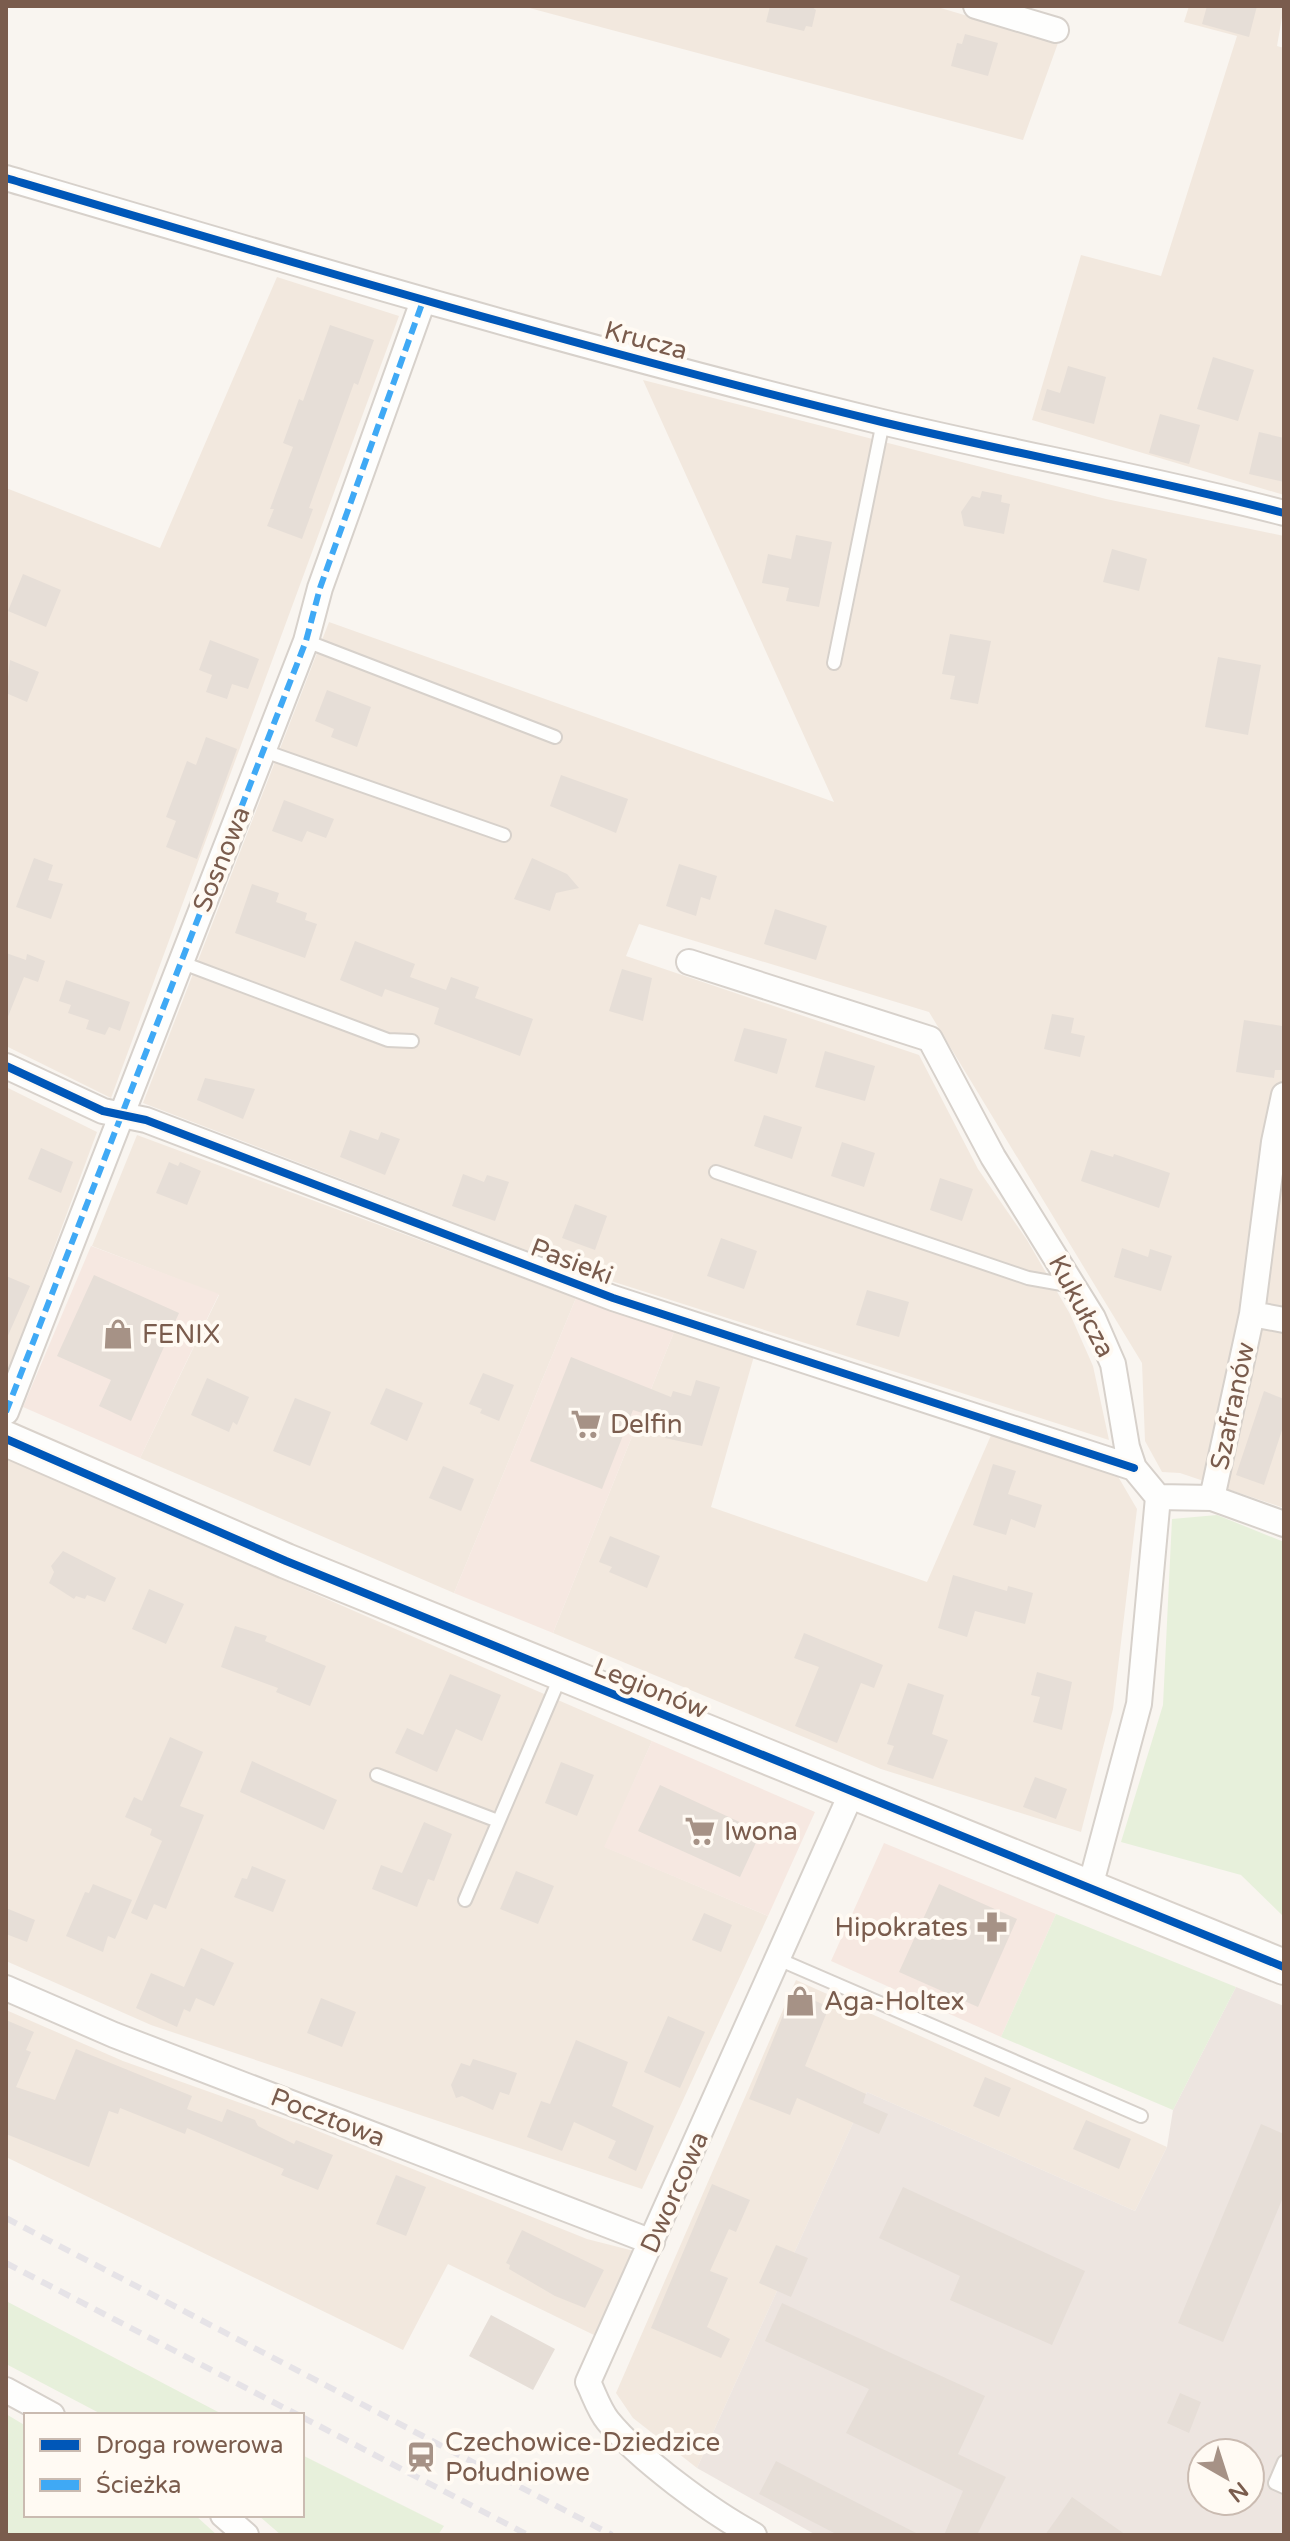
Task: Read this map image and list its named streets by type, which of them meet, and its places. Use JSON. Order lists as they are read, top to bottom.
{
  "streets": {
    "street": [
      "Krucza",
      "Sosnowa",
      "Pasieki",
      "Kukułcza",
      "Szafranów",
      "Legionów",
      "Pocztowa",
      "Dworcowa"
    ]
  },
  "crossings": [
    ["Krucza", "Sosnowa"],
    ["Sosnowa", "Pasieki"],
    ["Pasieki", "Kukułcza"],
    ["Legionów", "Dworcowa"],
    ["Pocztowa", "Dworcowa"]
  ],
  "places": {
    "shop": ["FENIX", "Aga-Holtex"],
    "supermarket": ["Delfin", "Iwona"],
    "pharmacy": ["Hipokrates"],
    "station": ["Czechowice-Dziedzice Południowe"]
  },
  "legend": ["Droga rowerowa", "Ścieżka"],
  "north": "bottom right"
}
